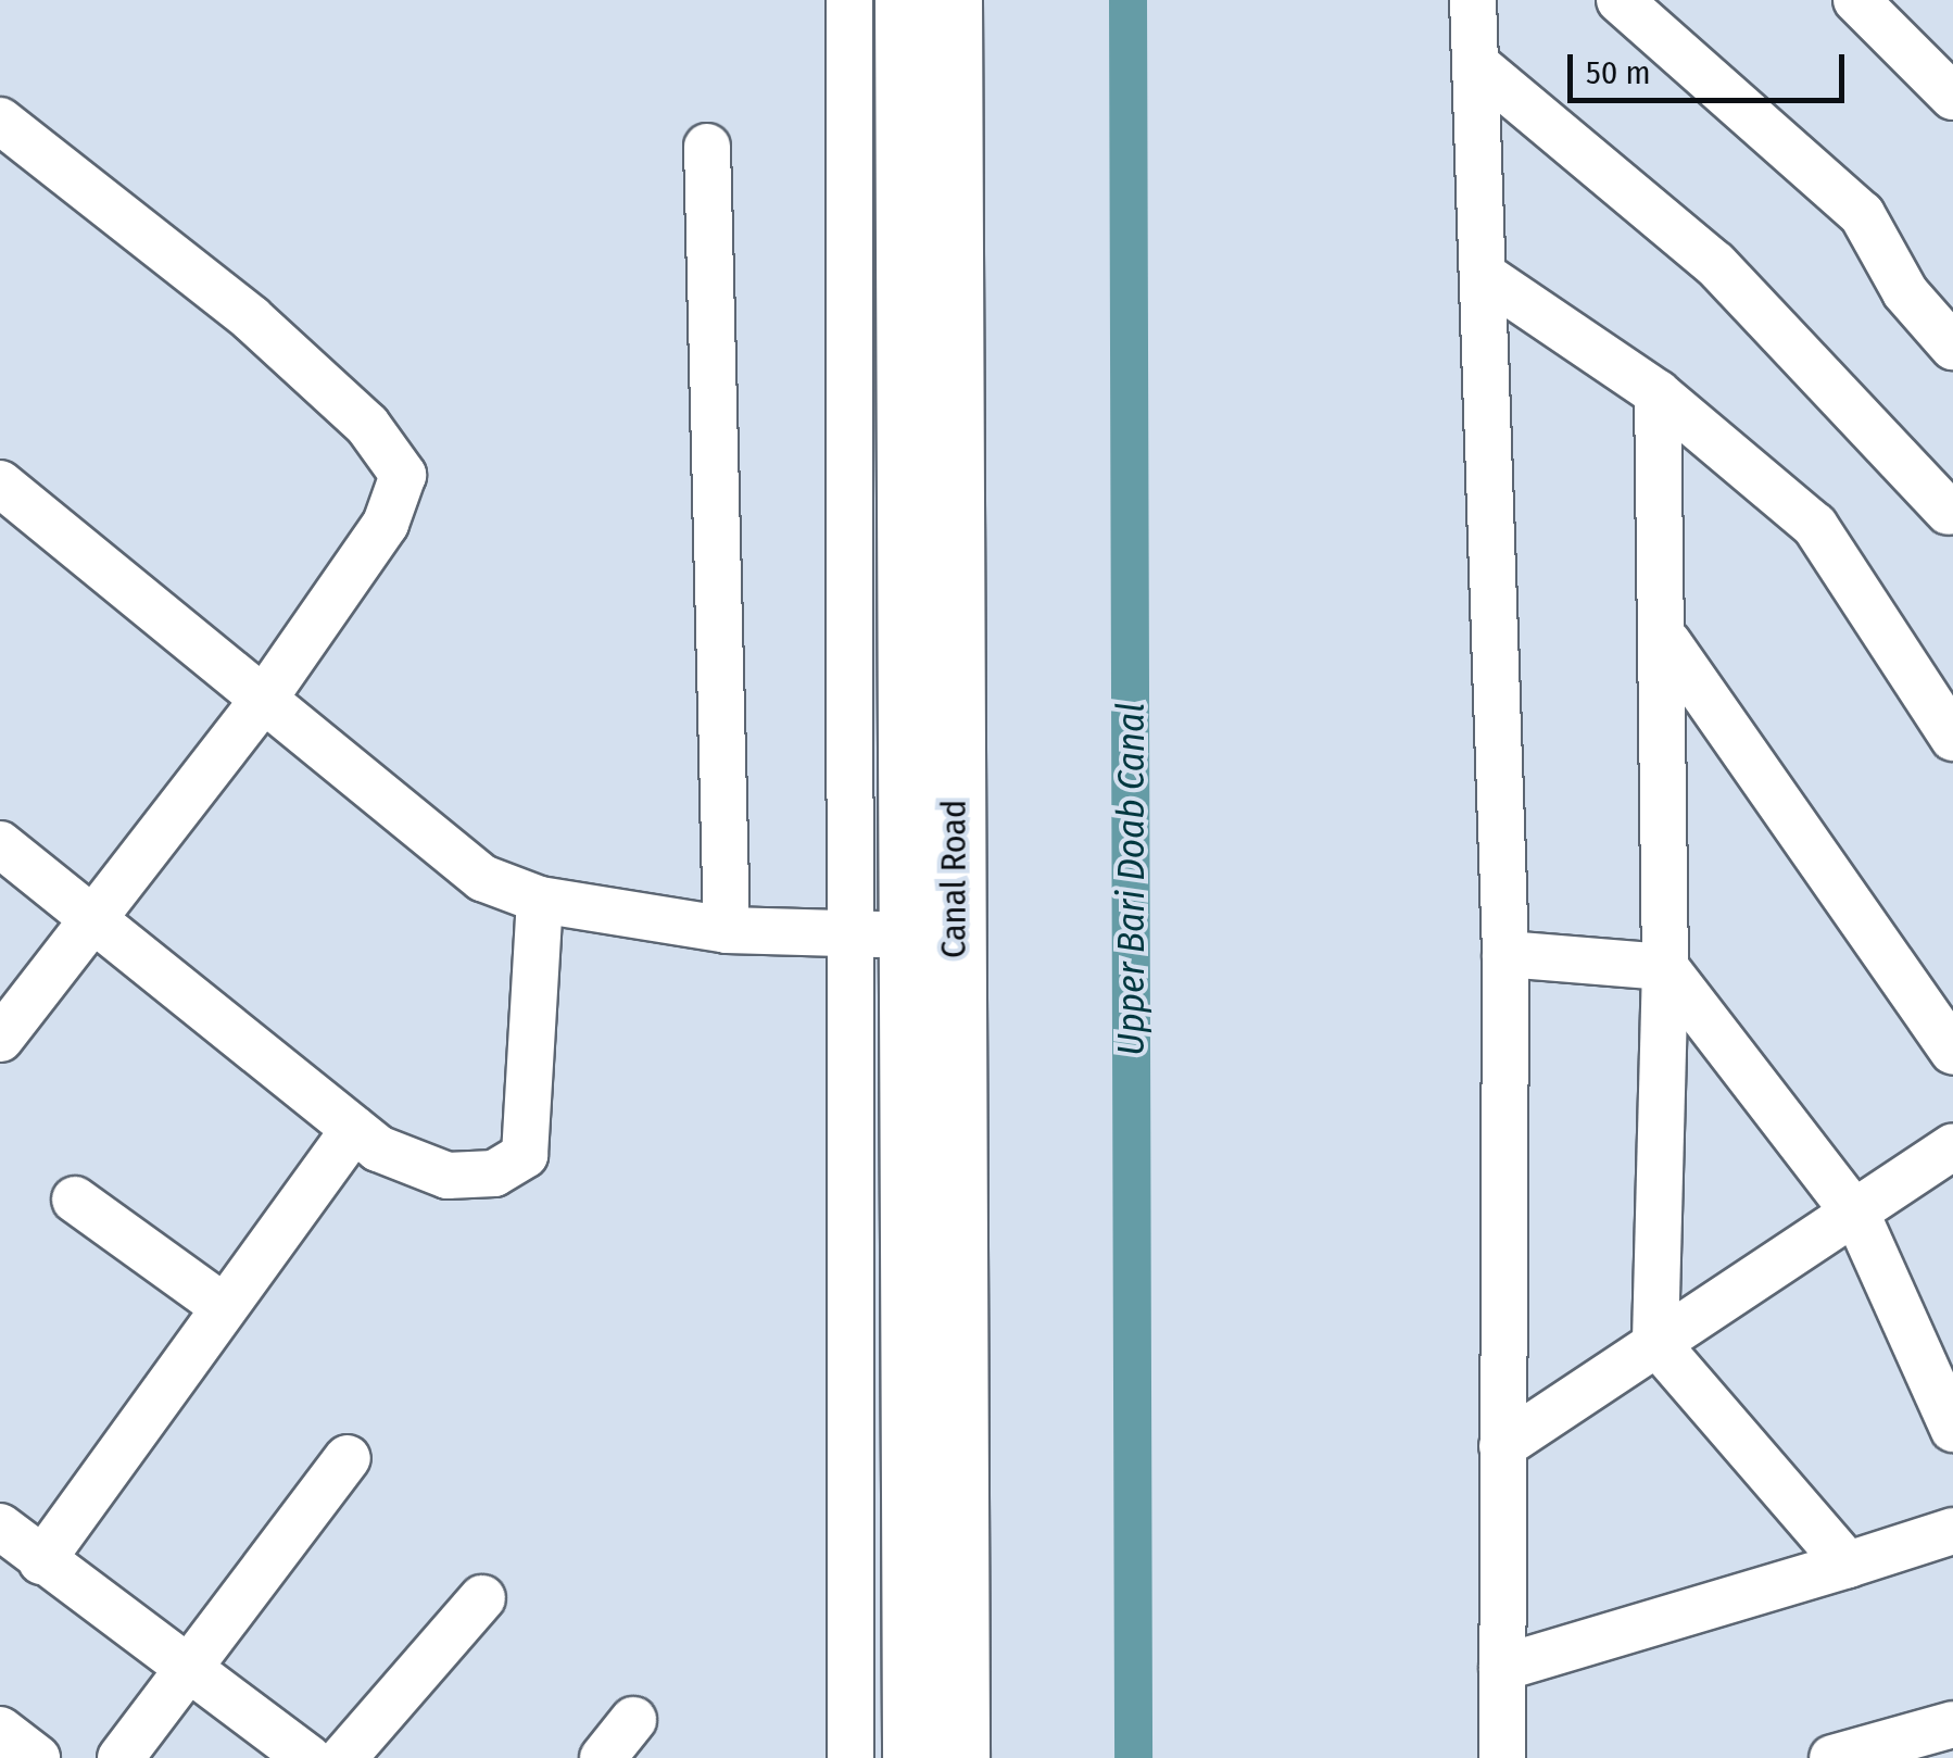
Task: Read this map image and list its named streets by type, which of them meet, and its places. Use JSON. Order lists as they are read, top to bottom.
{
  "streets": {
    "main road": ["Canal Road"]
  },
  "water": ["Upper Bari Doab Canal"],
  "scale_bar": "50 m"
}
